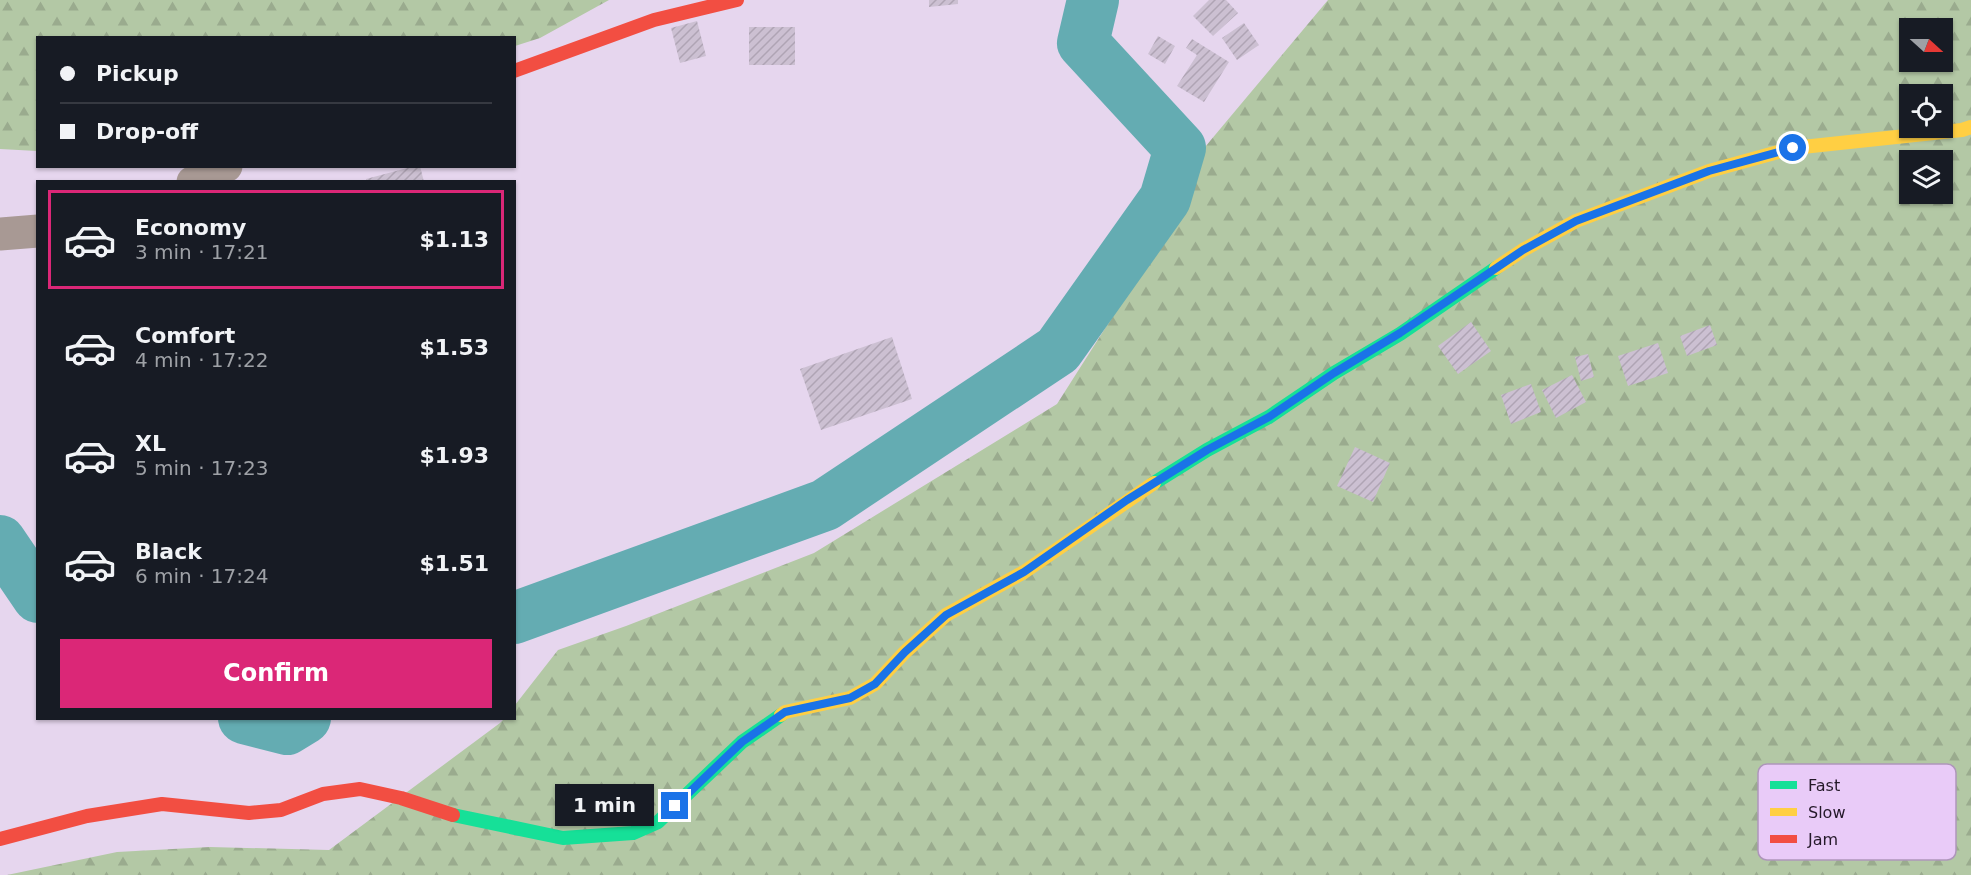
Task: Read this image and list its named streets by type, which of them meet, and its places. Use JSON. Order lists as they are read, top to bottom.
{
  "legend": ["Fast", "Slow", "Jam"],
  "north": "right",
  "page": {
    "banner": ["Pickup", "Drop-off"],
    "list": [
      {
        "name": "Economy",
        "note": "3 min · 17:21",
        "value": "$1.13"
      },
      {
        "name": "Comfort",
        "note": "4 min · 17:22",
        "value": "$1.53"
      },
      {
        "name": "XL",
        "note": "5 min · 17:23",
        "value": "$1.93"
      },
      {
        "name": "Black",
        "note": "6 min · 17:24",
        "value": "$1.51"
      }
    ],
    "buttons": "Confirm",
    "bubble": "1 min"
  }
}
